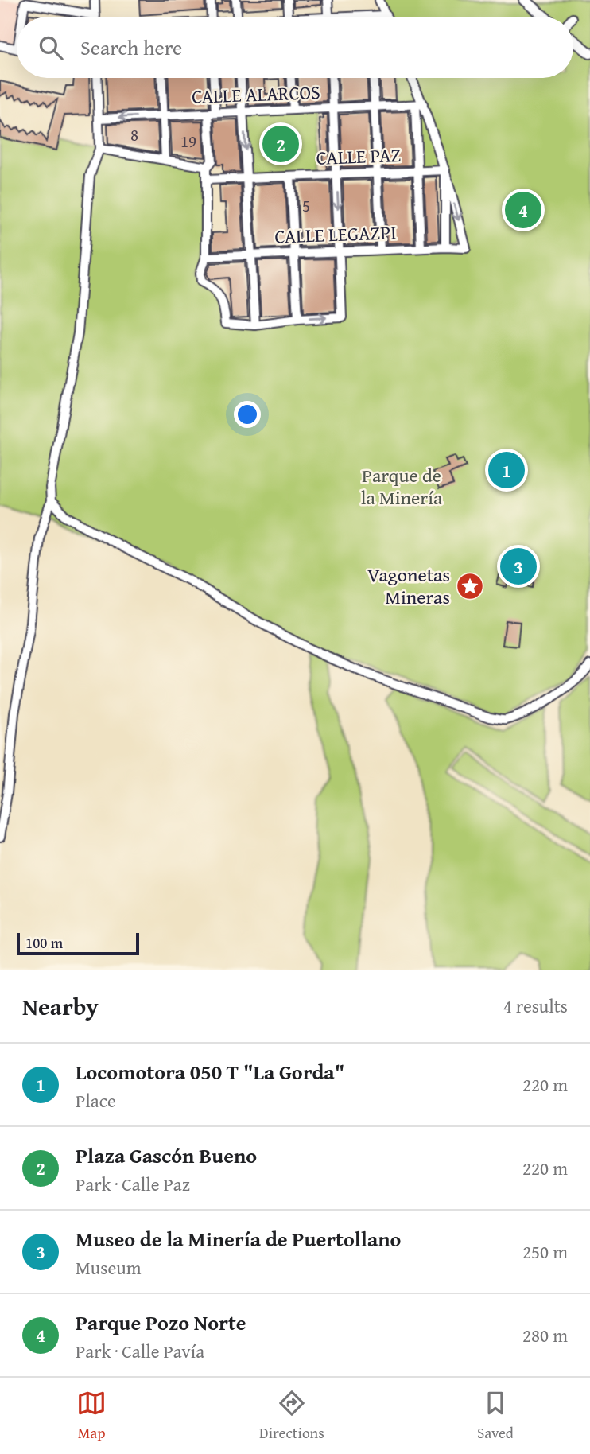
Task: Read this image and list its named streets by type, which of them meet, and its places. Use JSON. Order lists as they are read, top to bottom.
{
  "streets": {
    "street": ["CALLE ALARCOS", "CALLE PAZ", "CALLE LEGAZPI"]
  },
  "crossings": [
    ["CALLE PAZ", "CALLE LEGAZPI"]
  ],
  "parks": ["Parque de la Minería"],
  "places": {
    "place": ["Vagonetas Mineras"]
  },
  "house_numbers": ["8", "19", "5"],
  "scale_bar": "100 m",
  "page": {
    "search": "Search here",
    "pins": [
      "2",
      "4",
      "1",
      "3"
    ],
    "scale": "100 m",
    "heading": ["Nearby", "4 results"],
    "list": [
      {
        "mark": "1",
        "name": "Locomotora 050 T \"La Gorda\"",
        "note": "Place",
        "value": "220 m"
      },
      {
        "mark": "2",
        "name": "Plaza Gascón Bueno",
        "note": "Park · Calle Paz",
        "value": "220 m"
      },
      {
        "mark": "3",
        "name": "Museo de la Minería de Puertollano",
        "note": "Museum",
        "value": "250 m"
      },
      {
        "mark": "4",
        "name": "Parque Pozo Norte",
        "note": "Park · Calle Pavía",
        "value": "280 m"
      }
    ],
    "nav": ["Map", "Directions", "Saved"]
  }
}
